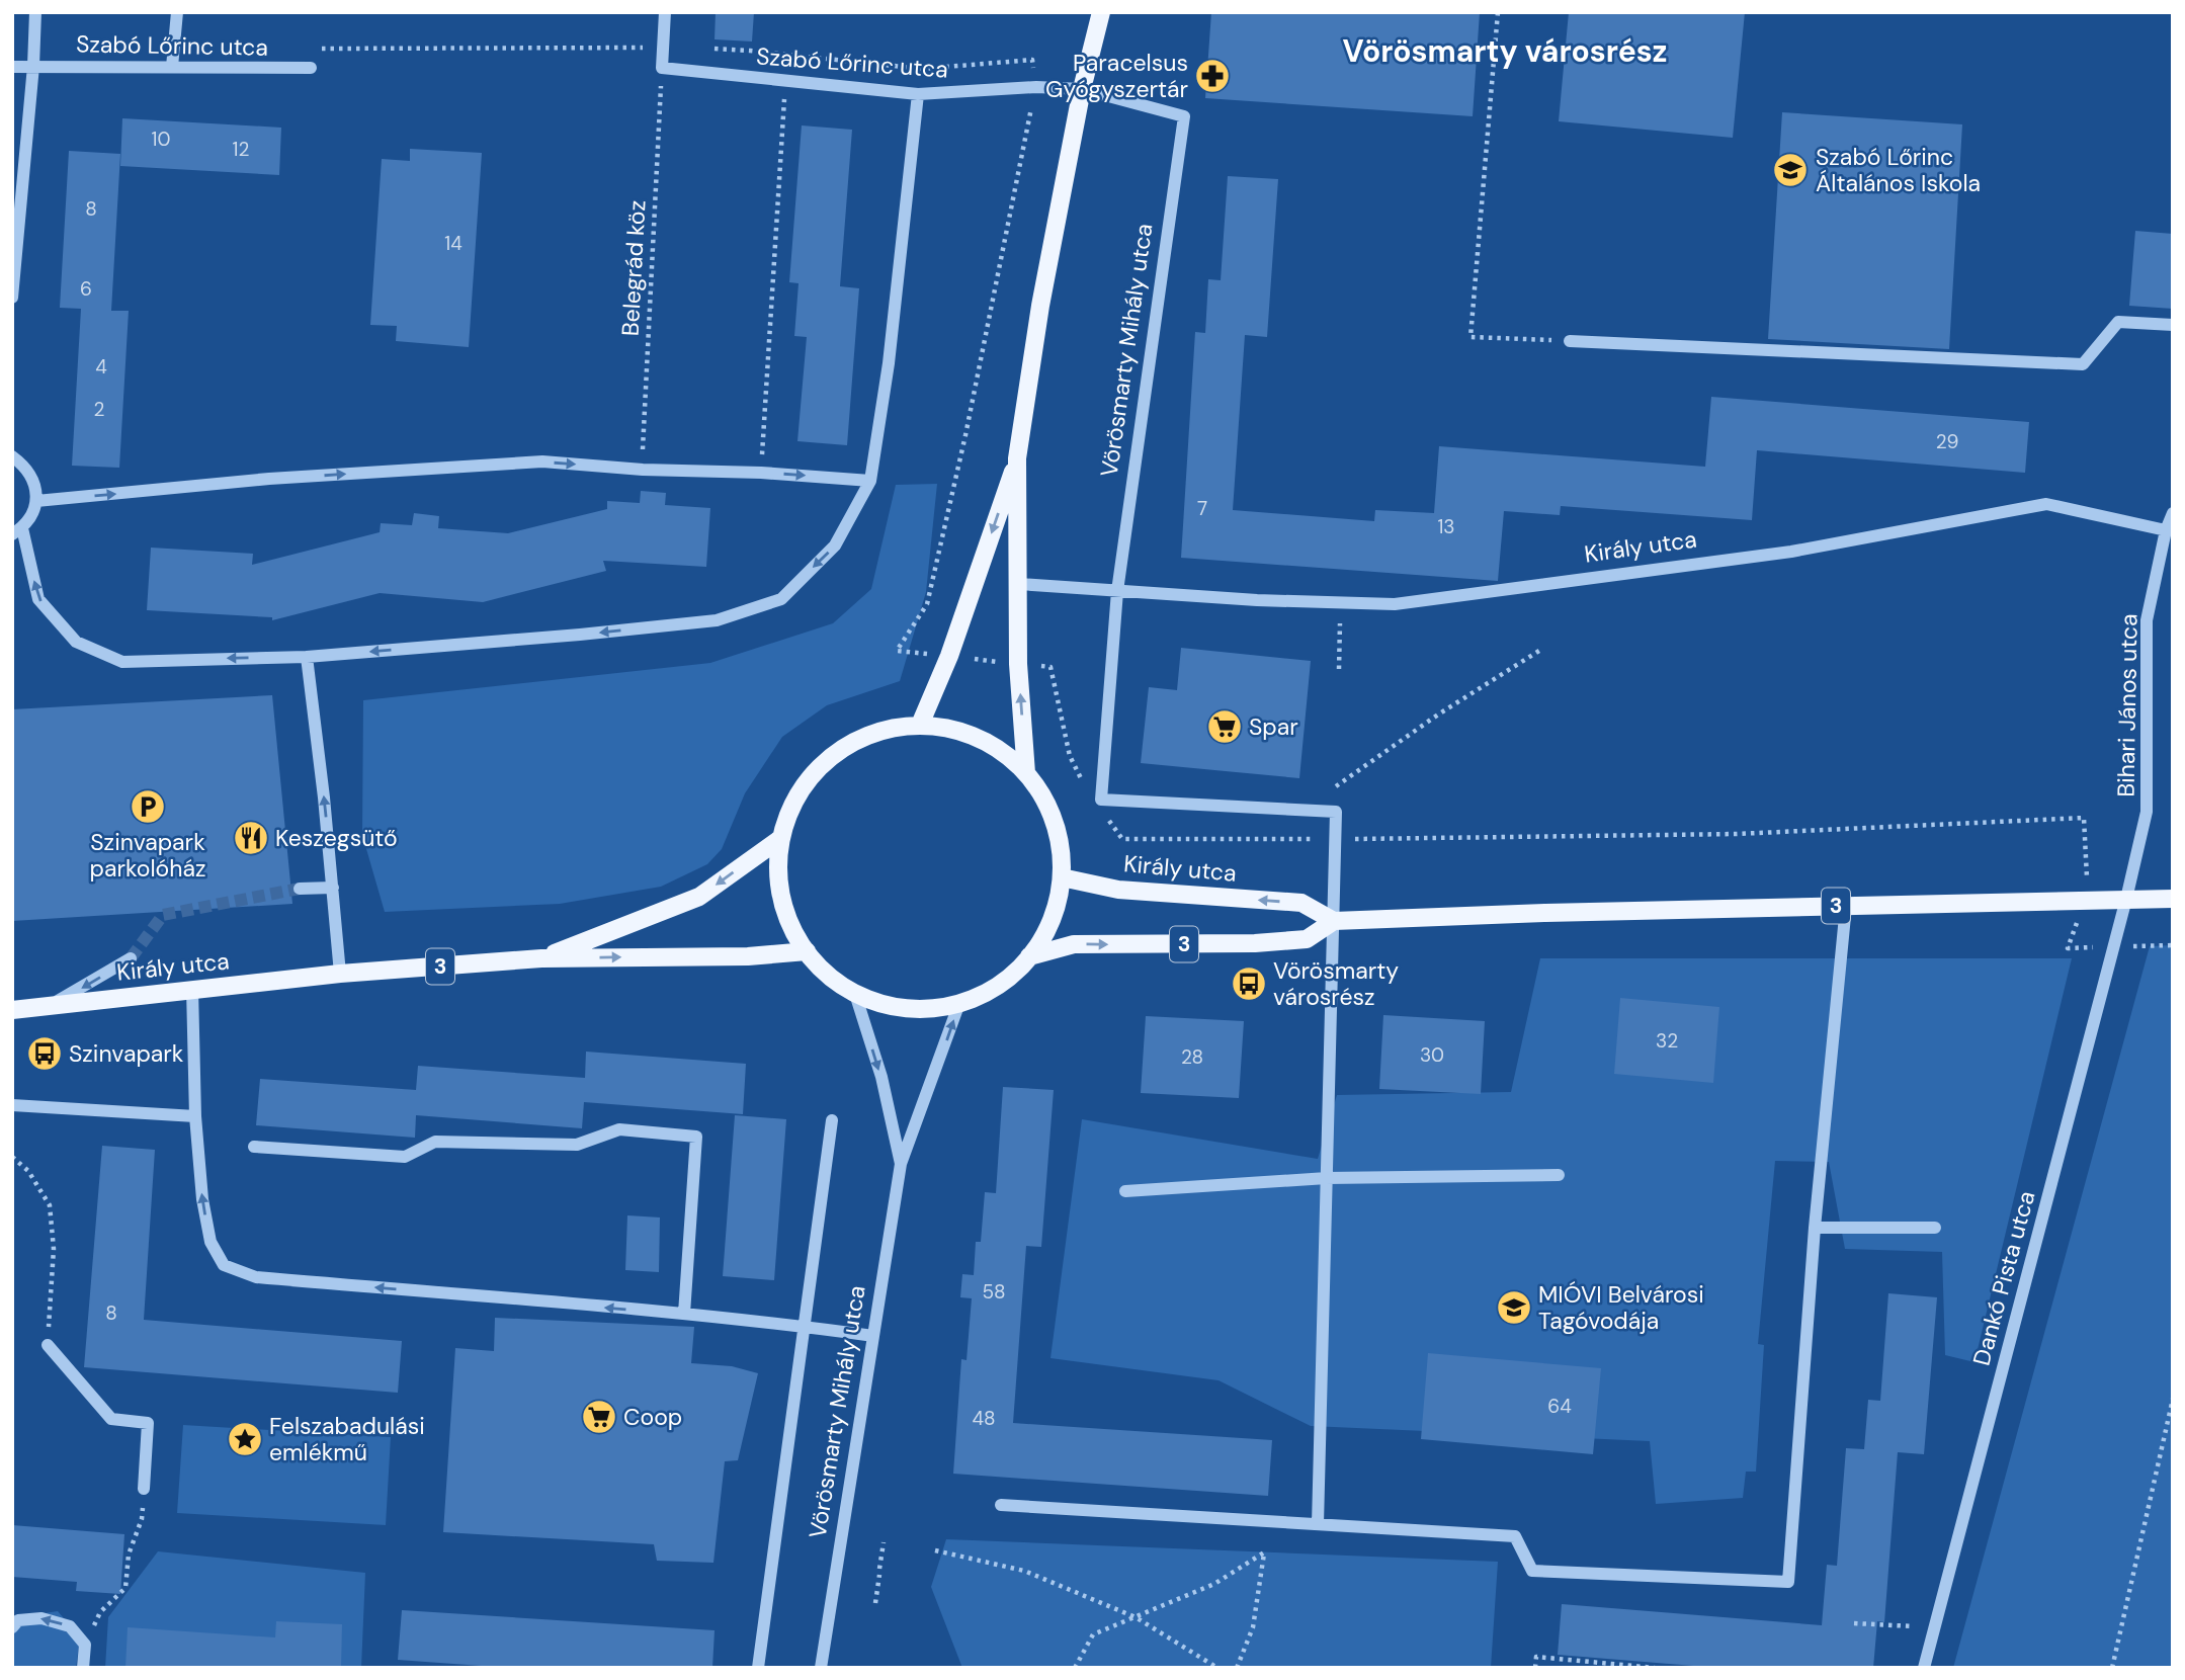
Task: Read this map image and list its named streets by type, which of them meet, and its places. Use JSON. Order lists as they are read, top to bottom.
{
  "streets": {
    "main road": ["Király utca", "3"],
    "street": [
      "Szabó Lőrinc utca",
      "Vörösmarty Mihály utca",
      "Bihari János utca",
      "Dankó Pista utca"
    ],
    "path": ["Belegrád köz"]
  },
  "crossings": [
    ["Szabó Lőrinc utca", "Belegrád köz"],
    ["Szabó Lőrinc utca", "Vörösmarty Mihály utca"],
    ["Vörösmarty Mihály utca", "Király utca"],
    ["Vörösmarty Mihály utca", "3"],
    ["Király utca", "Bihari János utca"],
    ["Király utca", "3"],
    ["Király utca", "Dankó Pista utca"],
    ["Bihari János utca", "Dankó Pista utca"]
  ],
  "districts": ["Vörösmarty városrész"],
  "places": {
    "pharmacy": ["Paracelsus Gyógyszertár"],
    "school or university": ["Szabó Lőrinc Általános Iskola", "MIÓVI Belvárosi Tagóvodája"],
    "supermarket": ["Spar", "Coop"],
    "parking": ["Szinvapark parkolóház"],
    "restaurant": ["Keszegsütő"],
    "bus stop": ["Vörösmarty városrész", "Szinvapark"],
    "place": ["Felszabadulási emlékmű"]
  },
  "house_numbers": [
    "10",
    "12",
    "8",
    "14",
    "6",
    "4",
    "2",
    "29",
    "7",
    "13",
    "32",
    "30",
    "28",
    "58",
    "8",
    "64",
    "48"
  ]
}
